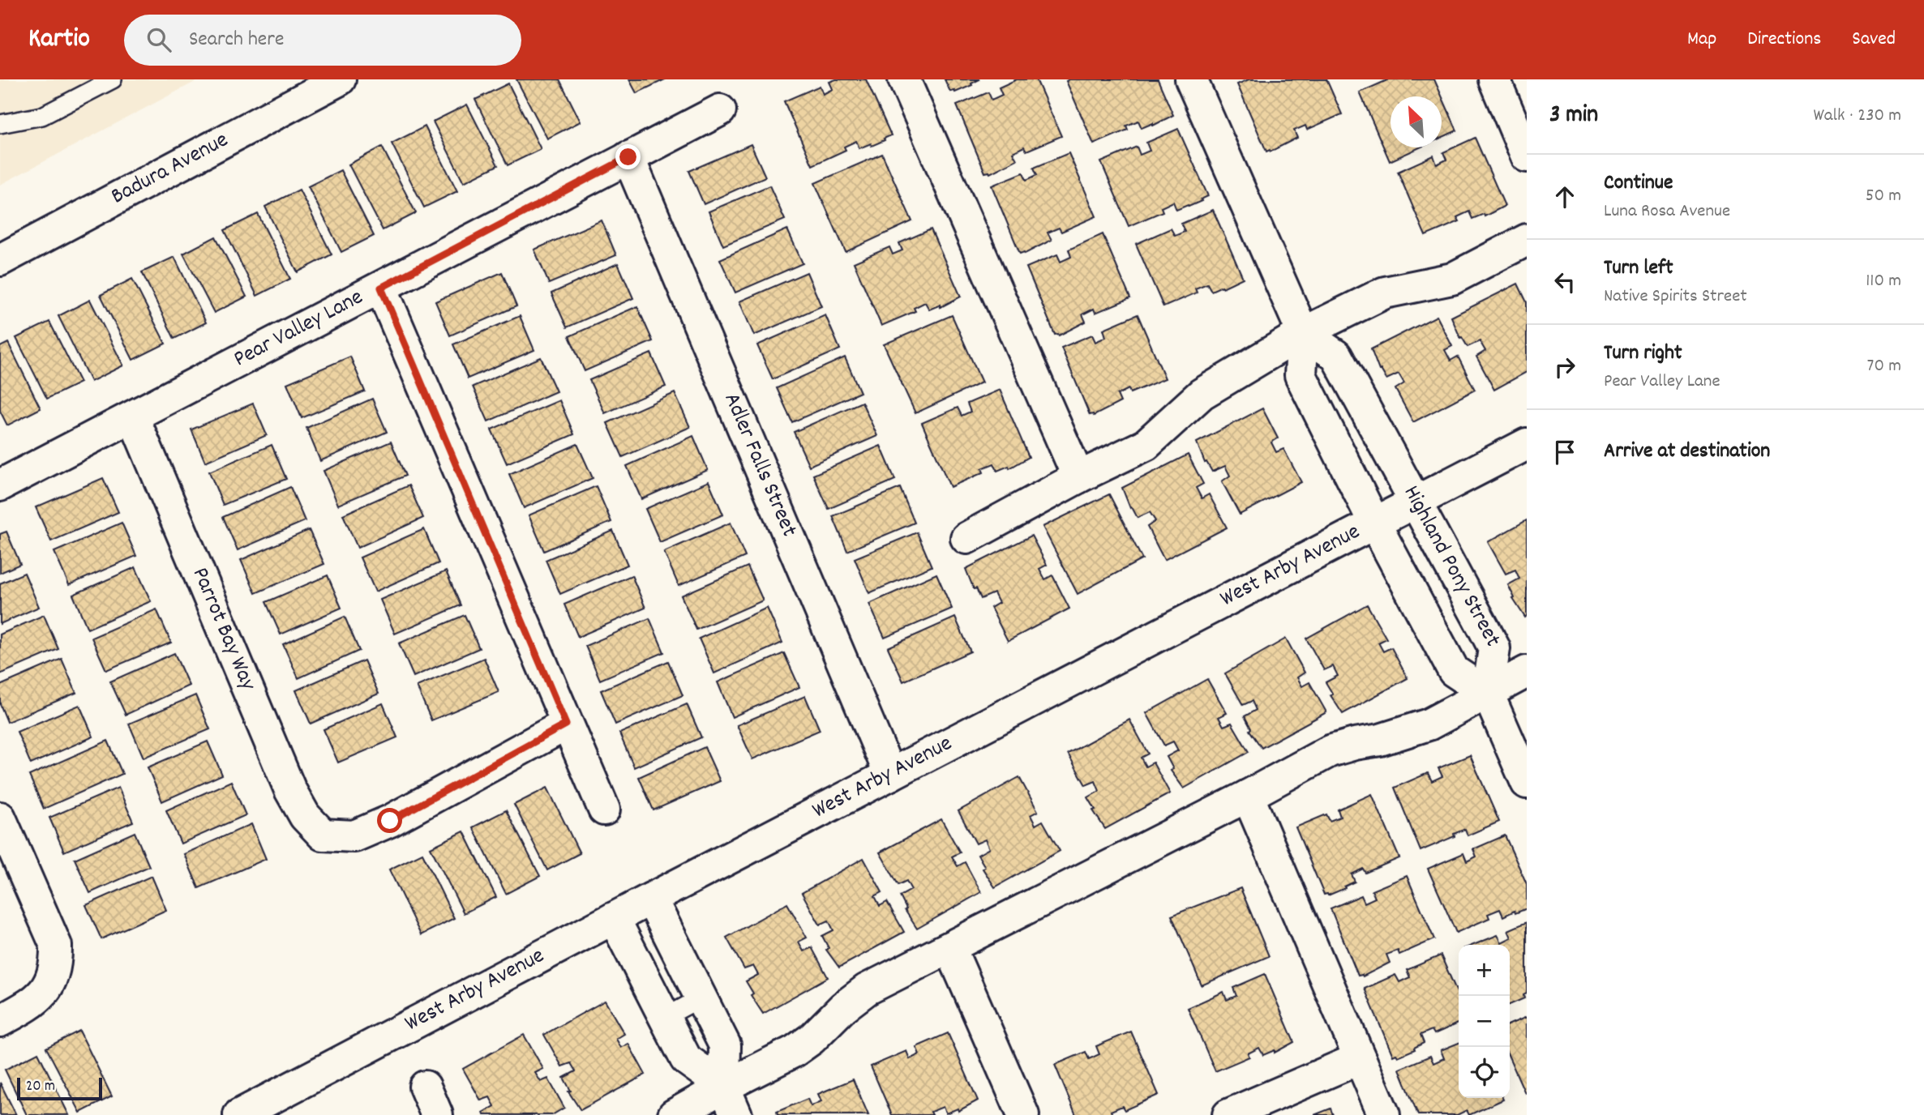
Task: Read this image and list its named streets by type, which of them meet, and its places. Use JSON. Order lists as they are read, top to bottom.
{
  "streets": {
    "street": [
      "Badura Avenue",
      "Pear Valley Lane",
      "Adler Falls Street",
      "West Arby Avenue",
      "Highland Pony Street",
      "Parrot Bay Way"
    ]
  },
  "crossings": [
    ["Pear Valley Lane", "Adler Falls Street"],
    ["Pear Valley Lane", "Parrot Bay Way"],
    ["Adler Falls Street", "West Arby Avenue"],
    ["West Arby Avenue", "Highland Pony Street"]
  ],
  "scale_bar": "20 m",
  "north": "top left",
  "page": {
    "header": "Kartio",
    "search": "Search here",
    "nav": ["Map", "Directions", "Saved"],
    "heading": ["3 min", "Walk · 230 m"],
    "list": [
      ["Continue", "Luna Rosa Avenue", "50 m"],
      ["Turn left", "Native Spirits Street", "110 m"],
      ["Turn right", "Pear Valley Lane", "70 m"],
      "Arrive at destination"
    ],
    "map_buttons": ["+", "−"],
    "scale": "20 m"
  }
}
